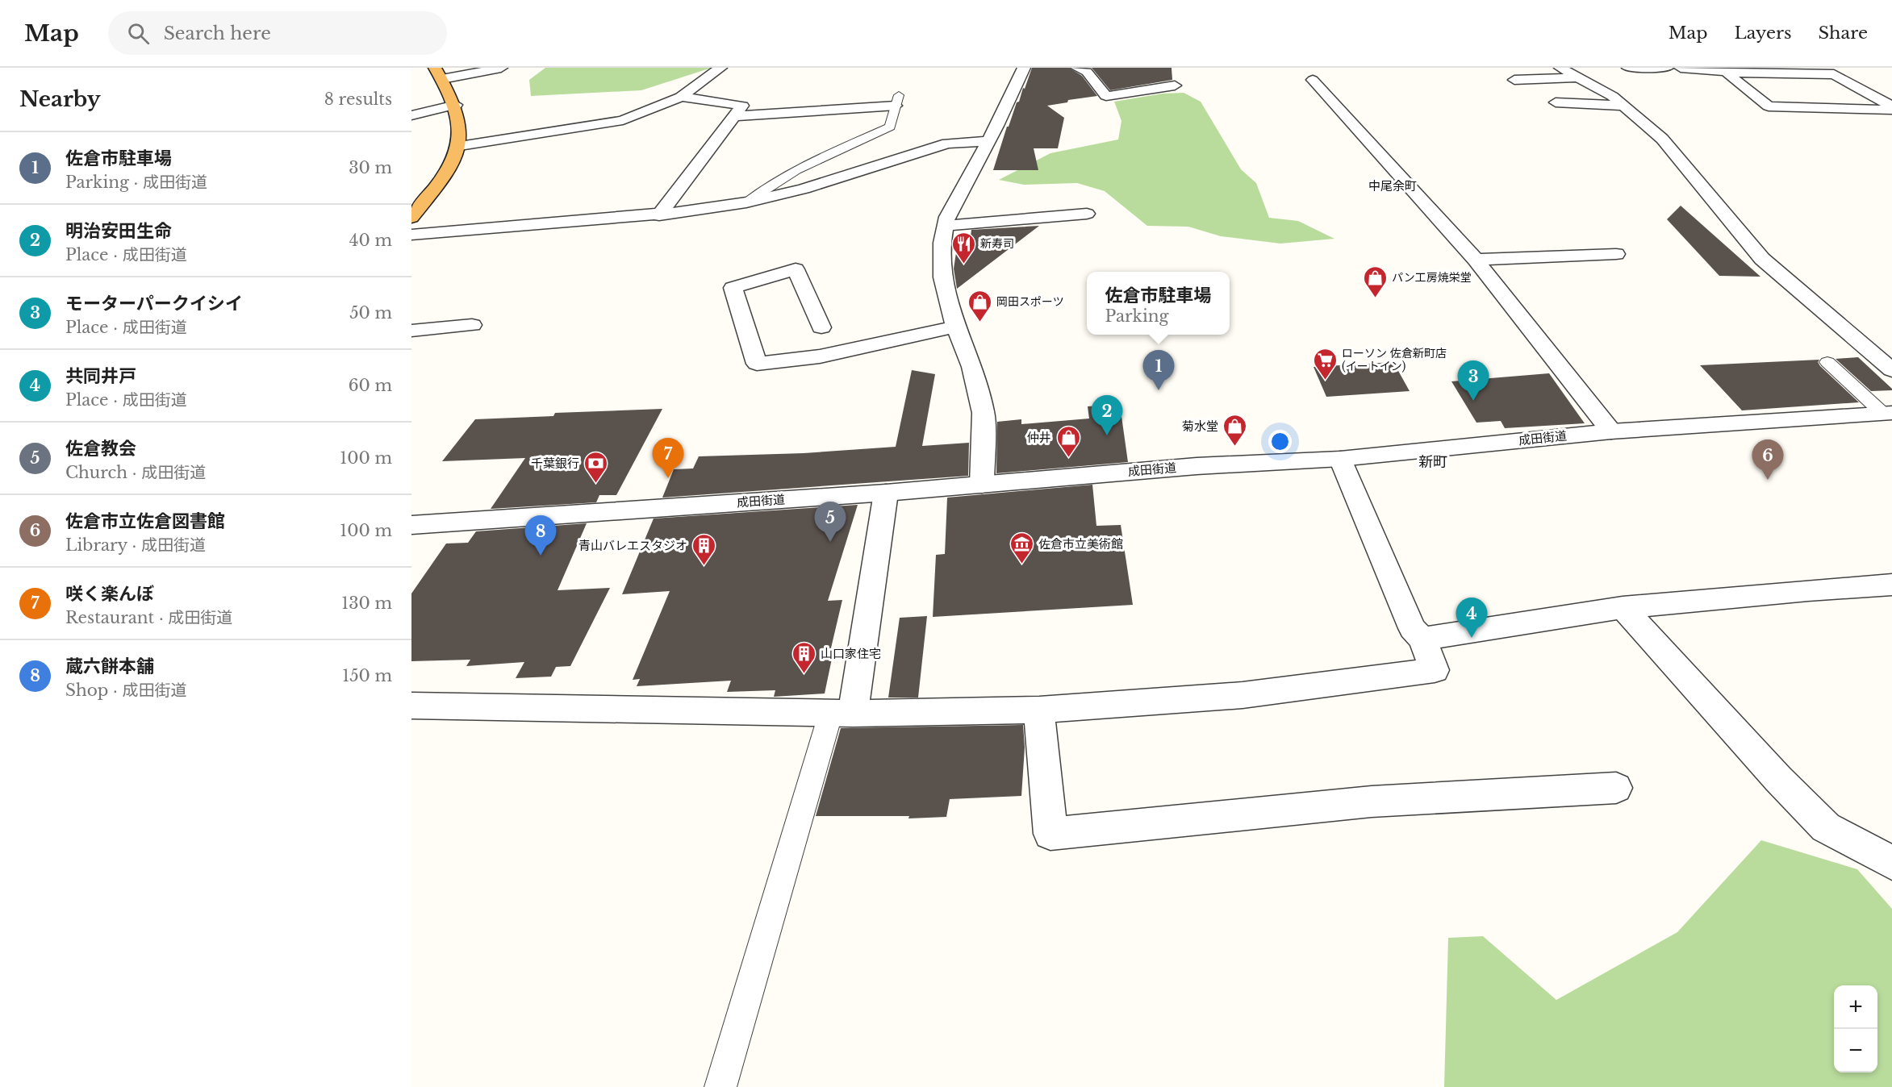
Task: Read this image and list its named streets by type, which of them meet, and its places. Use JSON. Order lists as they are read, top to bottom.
{
  "streets": {
    "street": ["成田街道"]
  },
  "districts": ["中尾余町", "新町"],
  "places": {
    "restaurant": ["新寿司"],
    "shop": [
      "パン工房焼栄堂",
      "岡田スポーツ",
      "菊水堂",
      "仲井"
    ],
    "supermarket": ["ローソン 佐倉新町店 (イートイン)"],
    "bank": ["千葉銀行"],
    "museum": ["佐倉市立美術館"],
    "building": ["青山バレエスタジオ", "山口家住宅"]
  },
  "page": {
    "header": "Map",
    "search": "Search here",
    "nav": ["Map", "Layers", "Share"],
    "heading": ["Nearby", "8 results"],
    "list": [
      {
        "mark": "1",
        "name": "佐倉市駐車場",
        "note": "Parking · 成田街道",
        "value": "30 m"
      },
      {
        "mark": "2",
        "name": "明治安田生命",
        "note": "Place · 成田街道",
        "value": "40 m"
      },
      {
        "mark": "3",
        "name": "モーターパークイシイ",
        "note": "Place · 成田街道",
        "value": "50 m"
      },
      {
        "mark": "4",
        "name": "共同井戸",
        "note": "Place · 成田街道",
        "value": "60 m"
      },
      {
        "mark": "5",
        "name": "佐倉教会",
        "note": "Church · 成田街道",
        "value": "100 m"
      },
      {
        "mark": "6",
        "name": "佐倉市立佐倉図書館",
        "note": "Library · 成田街道",
        "value": "100 m"
      },
      {
        "mark": "7",
        "name": "咲く楽んぼ",
        "note": "Restaurant · 成田街道",
        "value": "130 m"
      },
      {
        "mark": "8",
        "name": "蔵六餅本舗",
        "note": "Shop · 成田街道",
        "value": "150 m"
      }
    ],
    "popup": ["佐倉市駐車場", "Parking"],
    "pins": [
      "1",
      "3",
      "2",
      "7",
      "6",
      "5",
      "8",
      "4"
    ],
    "map_buttons": ["+", "−"]
  }
}
